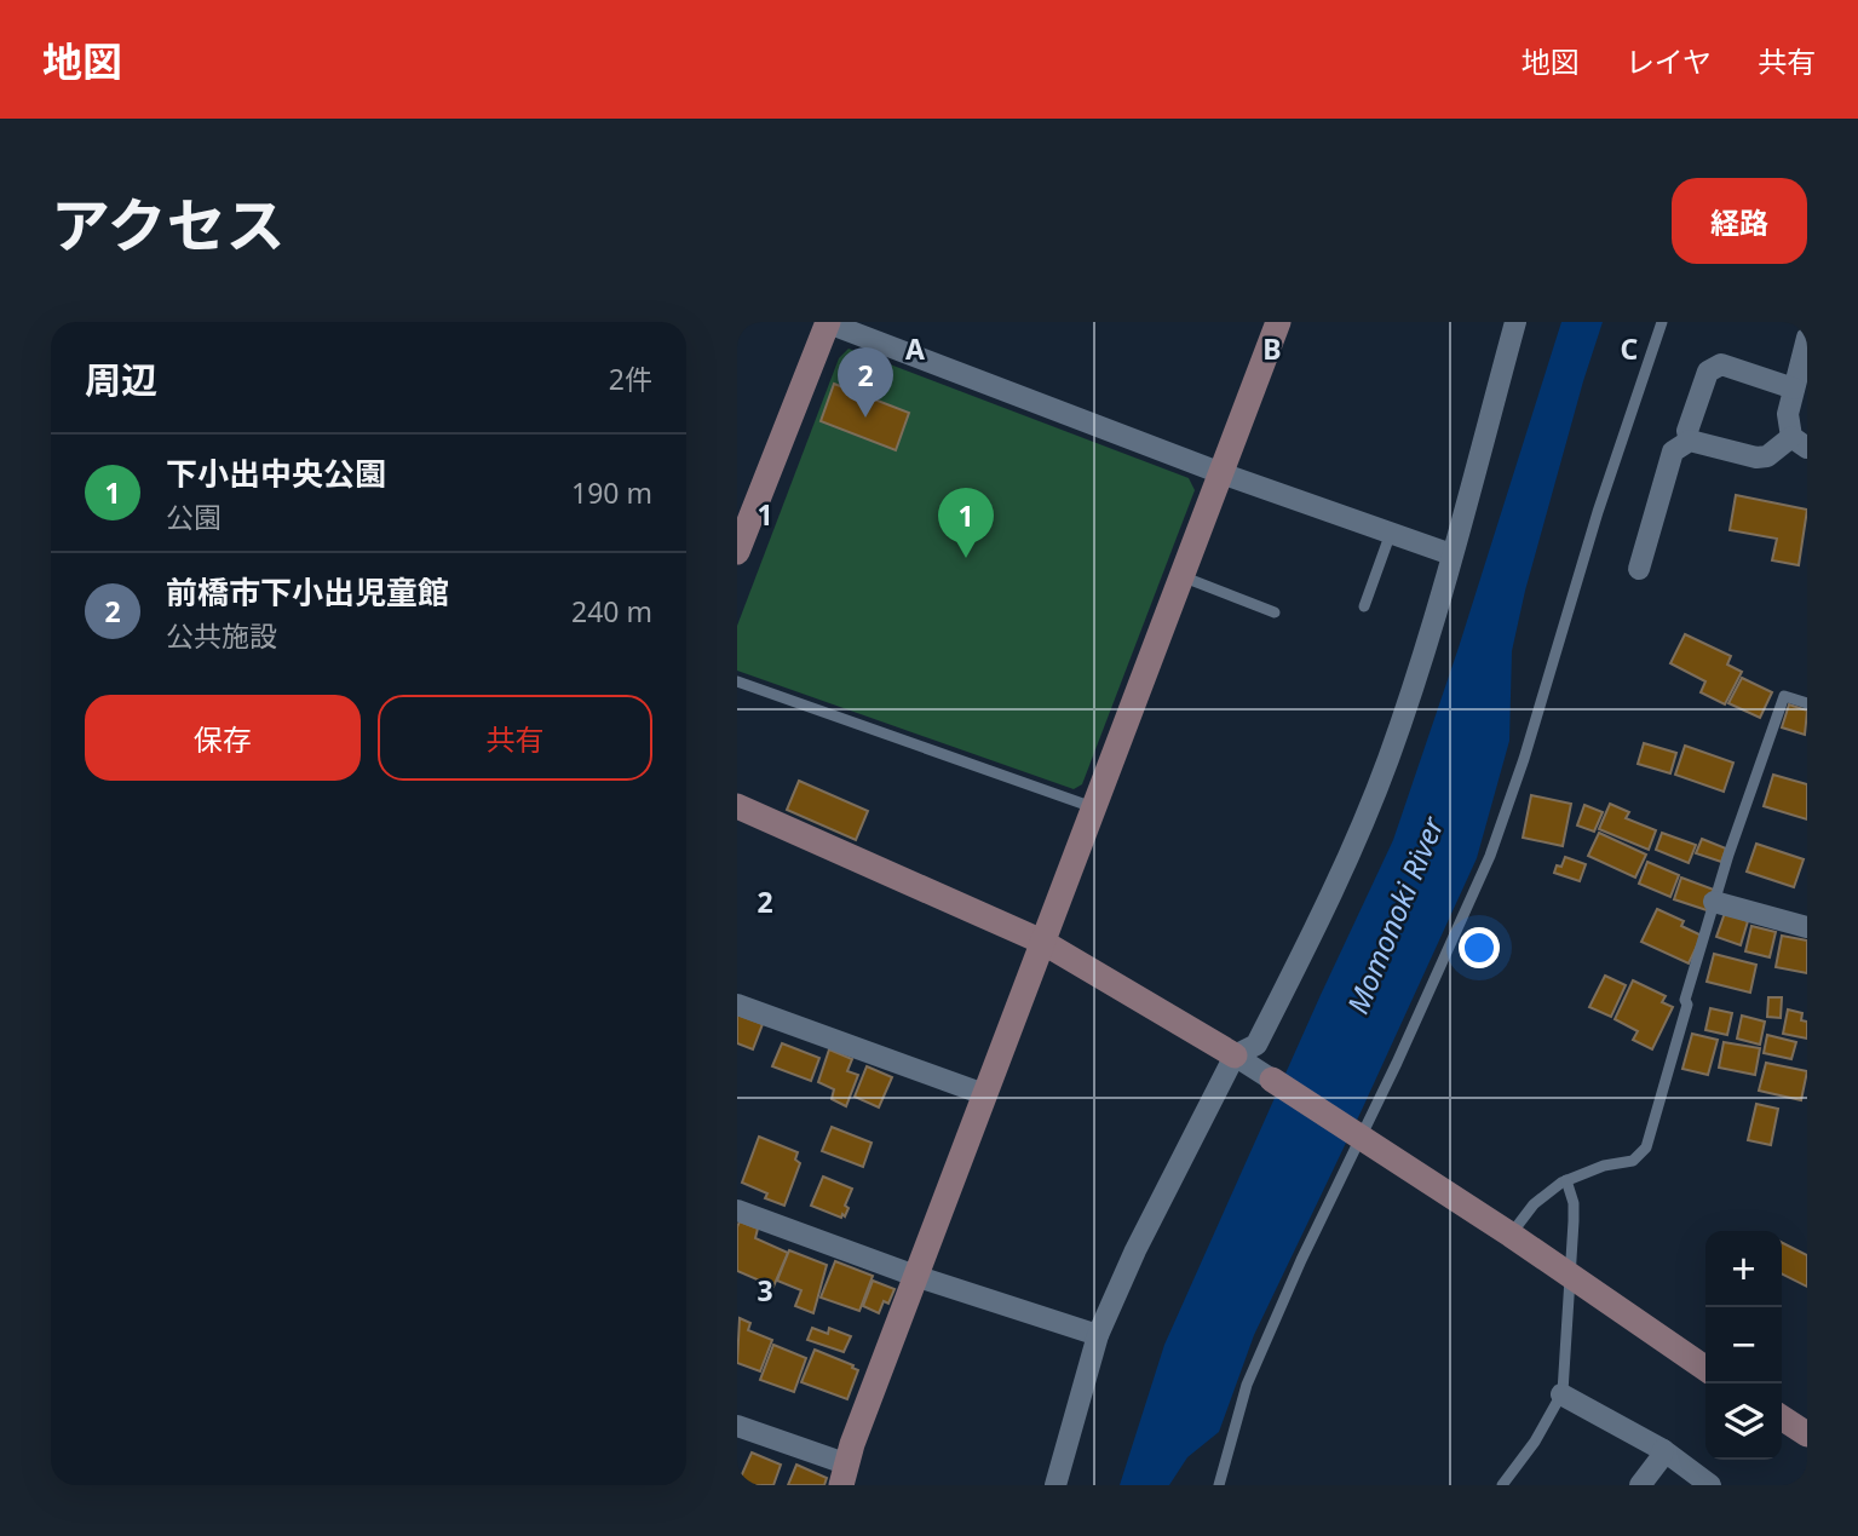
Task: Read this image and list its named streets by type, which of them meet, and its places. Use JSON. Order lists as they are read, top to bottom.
{
  "water": ["Momonoki River"],
  "page": {
    "header": "地図",
    "nav": ["地図", "レイヤ", "共有"],
    "title": "アクセス",
    "buttons": [
      "経路",
      ["保存", "共有"]
    ],
    "heading": ["周辺", "2件"],
    "pins": ["2", "1"],
    "list": [
      {
        "mark": "1",
        "name": "下小出中央公園",
        "note": "公園",
        "value": "190 m"
      },
      {
        "mark": "2",
        "name": "前橋市下小出児童館",
        "note": "公共施設",
        "value": "240 m"
      }
    ],
    "map_buttons": ["+", "−"]
  },
  "grid": {
    "columns": ["A", "B", "C"],
    "rows": ["1", "2", "3"]
  }
}
